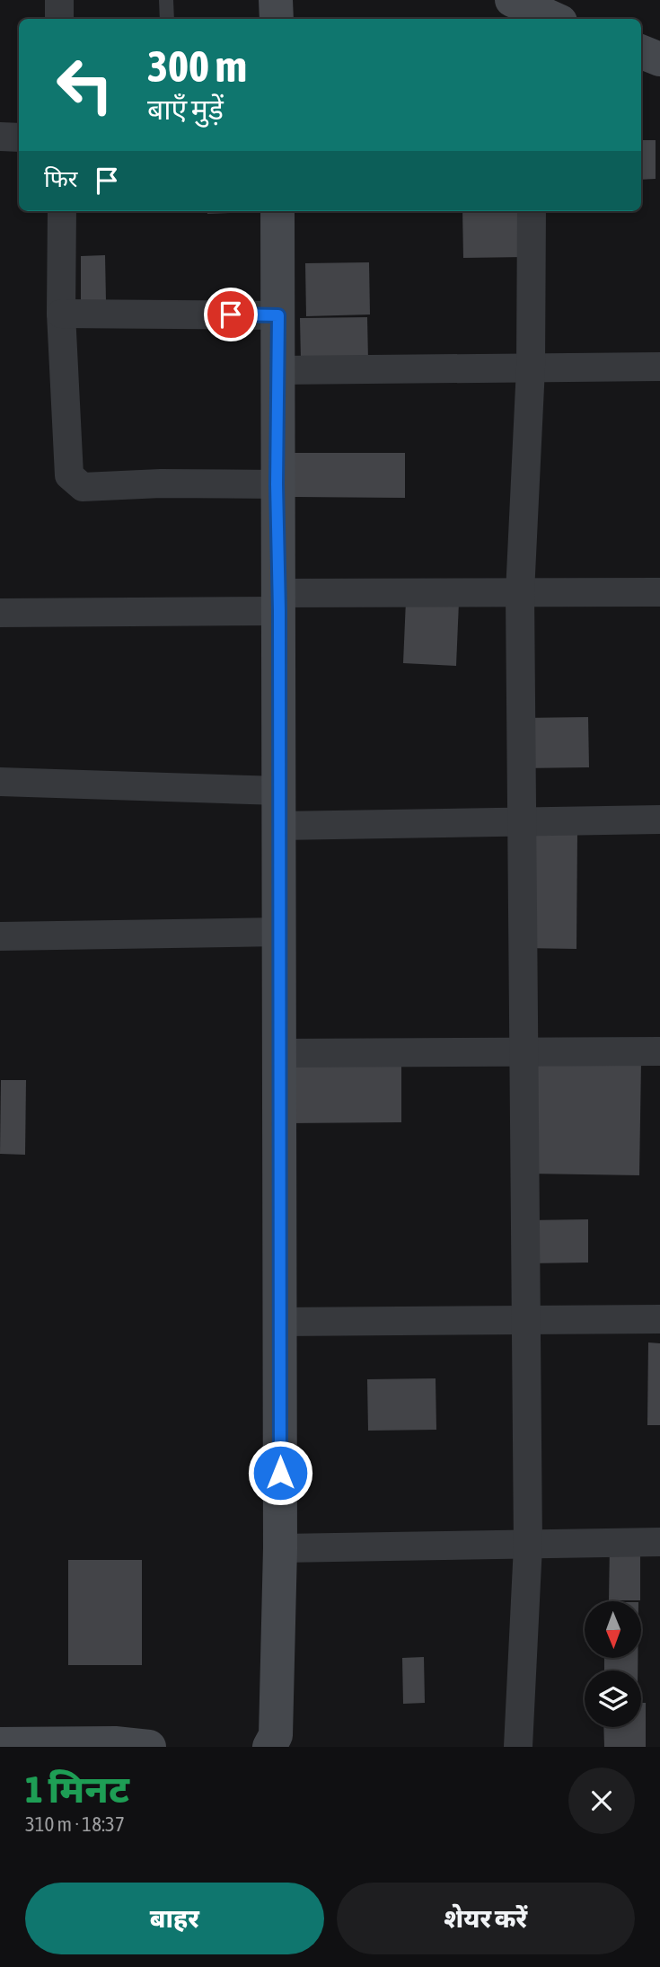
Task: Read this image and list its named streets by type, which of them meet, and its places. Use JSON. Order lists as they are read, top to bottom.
{
  "north": "bottom",
  "page": {
    "turn": ["300 m", "बाएँ मुड़ें"],
    "then": "फिर",
    "heading": ["1 मिनट", "310 m · 18:37"],
    "buttons": ["बाहर", "शेयर करें"]
  }
}
